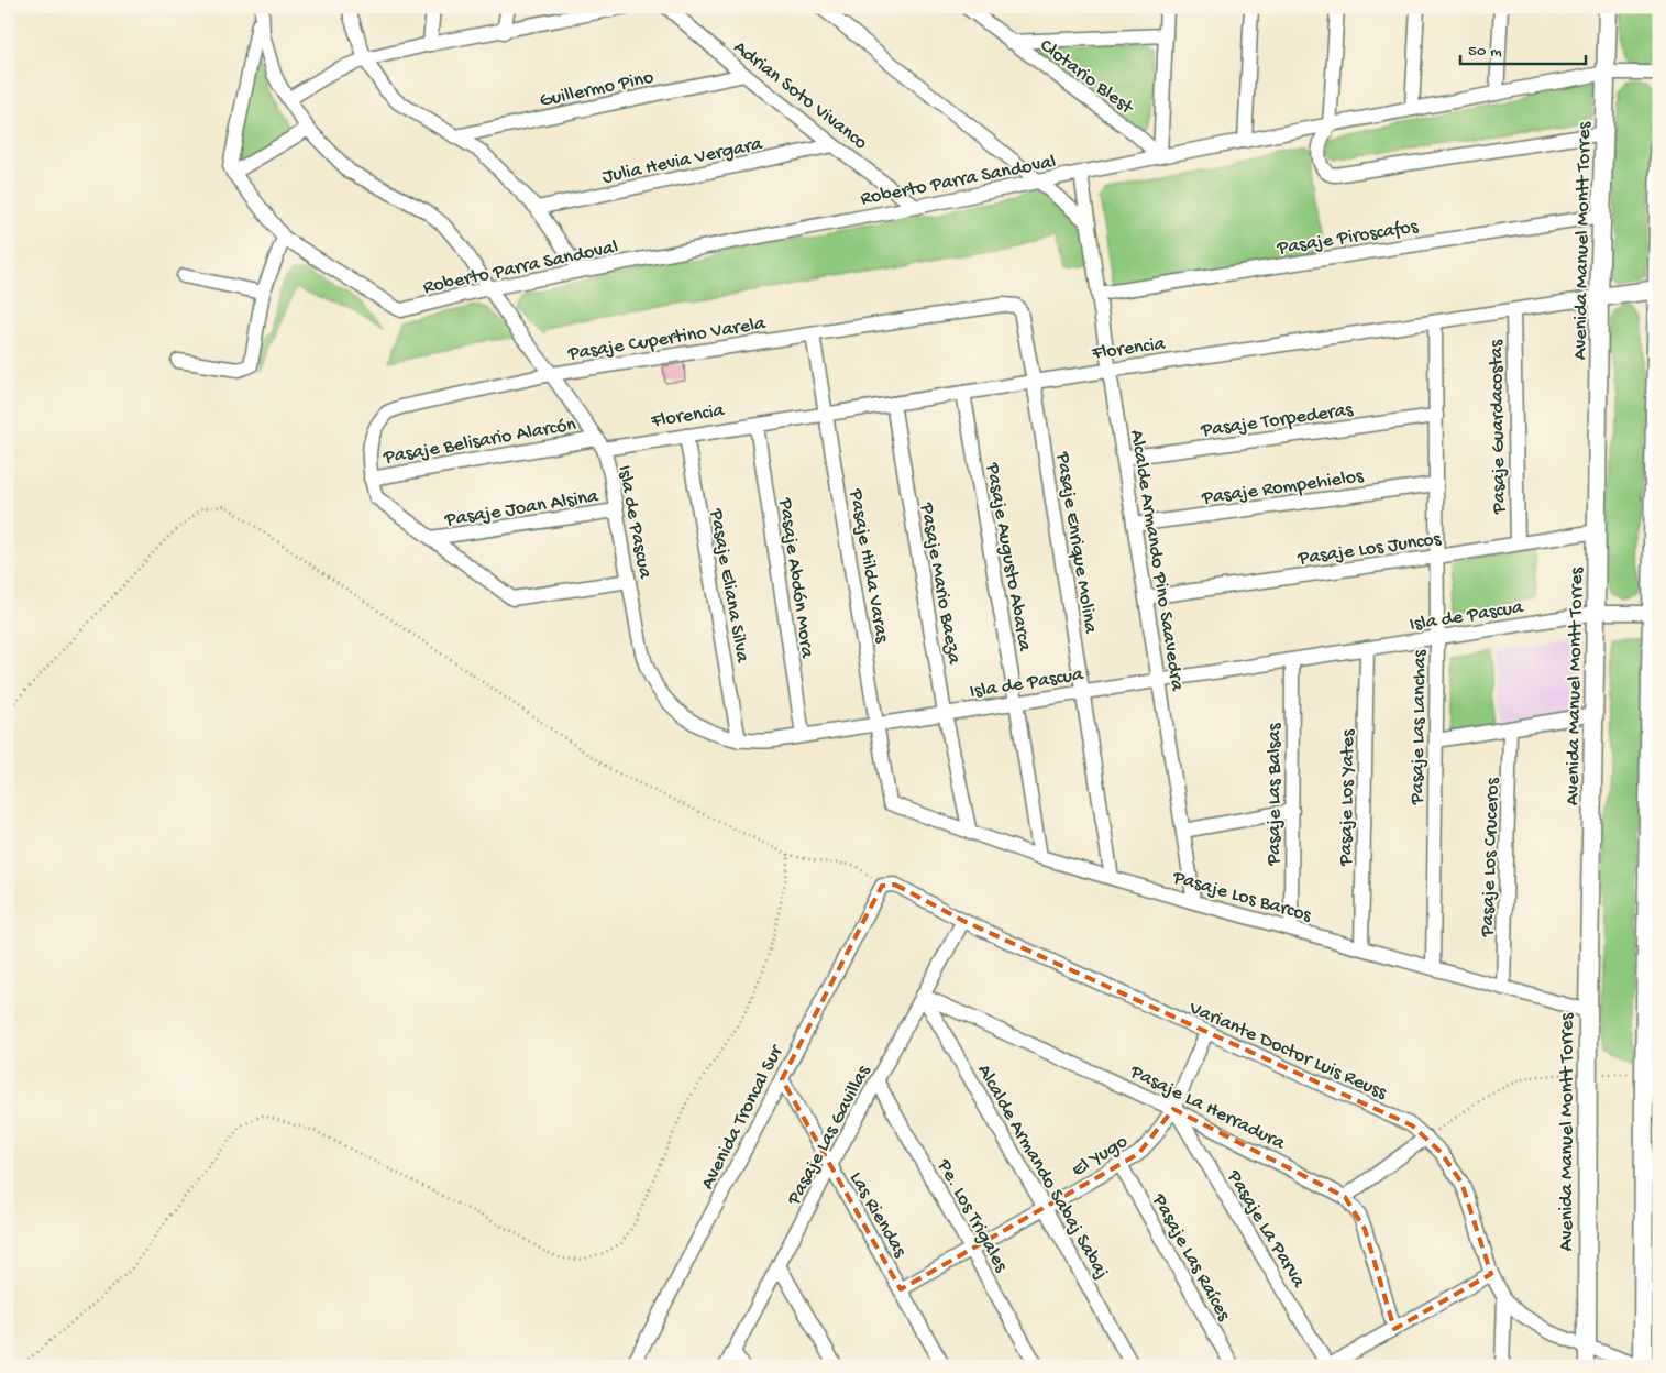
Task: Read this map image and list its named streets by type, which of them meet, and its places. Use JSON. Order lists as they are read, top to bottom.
{
  "streets": {
    "street": [
      "Clotario Blest",
      "Guillermo Pino",
      "Adrian Soto Vivanco",
      "Julia Hevia Vergara",
      "Roberto Parra Sandoval",
      "Pasaje Piroscafos",
      "Avenida Manuel Montt Torres",
      "Pasaje Cupertino Varela",
      "Florencia",
      "Pasaje Torpederas",
      "Pasaje Guardacostas",
      "Pasaje Belisario Alarcón",
      "Pasaje Rompehielos",
      "Pasaje Joan Alsina",
      "Isla de Pascua",
      "Pasaje Enrique Molina",
      "Pasaje Los Juncos",
      "Pasaje Augusto Abarca",
      "Alcalde Armando Pino Saavedra",
      "Pasaje Hilda Varas",
      "Pasaje Abdón Mora",
      "Pasaje Mario Baeza",
      "Pasaje Eliana Silva",
      "Pasaje Las Lanchas",
      "Pasaje Las Balsas",
      "Pasaje Los Yates",
      "Pasaje Los Cruceros",
      "Pasaje Los Barcos",
      "Variante Doctor Luis Reuss",
      "Pasaje La Herradura",
      "Avenida Troncal Sur",
      "Pasaje Las Gavillas",
      "El Yugo",
      "Alcalde Armando Sabaj Sabaj",
      "Las Riendas",
      "Pe. Los Trigales",
      "Pasaje La Parva",
      "Pasaje Las Raíces"
    ]
  },
  "crossings": [
    ["Clotario Blest", "Roberto Parra Sandoval"],
    ["Guillermo Pino", "Adrian Soto Vivanco"],
    ["Adrian Soto Vivanco", "Julia Hevia Vergara"],
    ["Adrian Soto Vivanco", "Roberto Parra Sandoval"],
    ["Roberto Parra Sandoval", "Avenida Manuel Montt Torres"],
    ["Roberto Parra Sandoval", "Alcalde Armando Pino Saavedra"],
    ["Pasaje Piroscafos", "Avenida Manuel Montt Torres"],
    ["Pasaje Piroscafos", "Alcalde Armando Pino Saavedra"],
    ["Avenida Manuel Montt Torres", "Florencia"],
    ["Avenida Manuel Montt Torres", "Isla de Pascua"],
    ["Avenida Manuel Montt Torres", "Pasaje Los Juncos"],
    ["Avenida Manuel Montt Torres", "Pasaje Los Barcos"],
    ["Avenida Manuel Montt Torres", "Variante Doctor Luis Reuss"],
    ["Pasaje Cupertino Varela", "Pasaje Belisario Alarcón"],
    ["Pasaje Cupertino Varela", "Pasaje Enrique Molina"],
    ["Pasaje Cupertino Varela", "Pasaje Hilda Varas"],
    ["Florencia", "Pasaje Guardacostas"],
    ["Florencia", "Pasaje Belisario Alarcón"],
    ["Florencia", "Isla de Pascua"],
    ["Florencia", "Pasaje Enrique Molina"],
    ["Florencia", "Pasaje Augusto Abarca"],
    ["Florencia", "Alcalde Armando Pino Saavedra"],
    ["Florencia", "Pasaje Hilda Varas"],
    ["Florencia", "Pasaje Abdón Mora"],
    ["Florencia", "Pasaje Mario Baeza"],
    ["Florencia", "Pasaje Eliana Silva"],
    ["Florencia", "Pasaje Las Lanchas"],
    ["Pasaje Torpederas", "Alcalde Armando Pino Saavedra"],
    ["Pasaje Torpederas", "Pasaje Las Lanchas"],
    ["Pasaje Guardacostas", "Pasaje Los Juncos"],
    ["Pasaje Belisario Alarcón", "Isla de Pascua"],
    ["Pasaje Rompehielos", "Alcalde Armando Pino Saavedra"],
    ["Pasaje Rompehielos", "Pasaje Las Lanchas"],
    ["Pasaje Joan Alsina", "Isla de Pascua"],
    ["Isla de Pascua", "Pasaje Enrique Molina"],
    ["Isla de Pascua", "Pasaje Augusto Abarca"],
    ["Isla de Pascua", "Alcalde Armando Pino Saavedra"],
    ["Isla de Pascua", "Pasaje Hilda Varas"],
    ["Isla de Pascua", "Pasaje Abdón Mora"],
    ["Isla de Pascua", "Pasaje Mario Baeza"],
    ["Isla de Pascua", "Pasaje Eliana Silva"],
    ["Isla de Pascua", "Pasaje Las Lanchas"],
    ["Isla de Pascua", "Pasaje Las Balsas"],
    ["Isla de Pascua", "Pasaje Los Yates"],
    ["Pasaje Enrique Molina", "Pasaje Los Barcos"],
    ["Pasaje Los Juncos", "Alcalde Armando Pino Saavedra"],
    ["Pasaje Los Juncos", "Pasaje Las Lanchas"],
    ["Pasaje Augusto Abarca", "Pasaje Los Barcos"],
    ["Alcalde Armando Pino Saavedra", "Pasaje Los Barcos"],
    ["Pasaje Hilda Varas", "Pasaje Los Barcos"],
    ["Pasaje Mario Baeza", "Pasaje Los Barcos"],
    ["Pasaje Las Lanchas", "Pasaje Los Barcos"],
    ["Pasaje Las Balsas", "Pasaje Los Barcos"],
    ["Pasaje Los Yates", "Pasaje Los Barcos"],
    ["Pasaje Los Cruceros", "Pasaje Los Barcos"],
    ["Variante Doctor Luis Reuss", "Avenida Troncal Sur"],
    ["Variante Doctor Luis Reuss", "Pasaje Las Gavillas"],
    ["Variante Doctor Luis Reuss", "El Yugo"],
    ["Pasaje La Herradura", "Pasaje Las Gavillas"],
    ["Pasaje La Herradura", "El Yugo"],
    ["Pasaje La Herradura", "Alcalde Armando Sabaj Sabaj"],
    ["Pasaje La Herradura", "Pasaje La Parva"],
    ["Avenida Troncal Sur", "Las Riendas"],
    ["Pasaje Las Gavillas", "Alcalde Armando Sabaj Sabaj"],
    ["Pasaje Las Gavillas", "Las Riendas"],
    ["Pasaje Las Gavillas", "Pe. Los Trigales"],
    ["El Yugo", "Alcalde Armando Sabaj Sabaj"],
    ["El Yugo", "Las Riendas"],
    ["El Yugo", "Pe. Los Trigales"],
    ["El Yugo", "Pasaje La Parva"],
    ["El Yugo", "Pasaje Las Raíces"]
  ],
  "scale_bar": "50 m"
}
